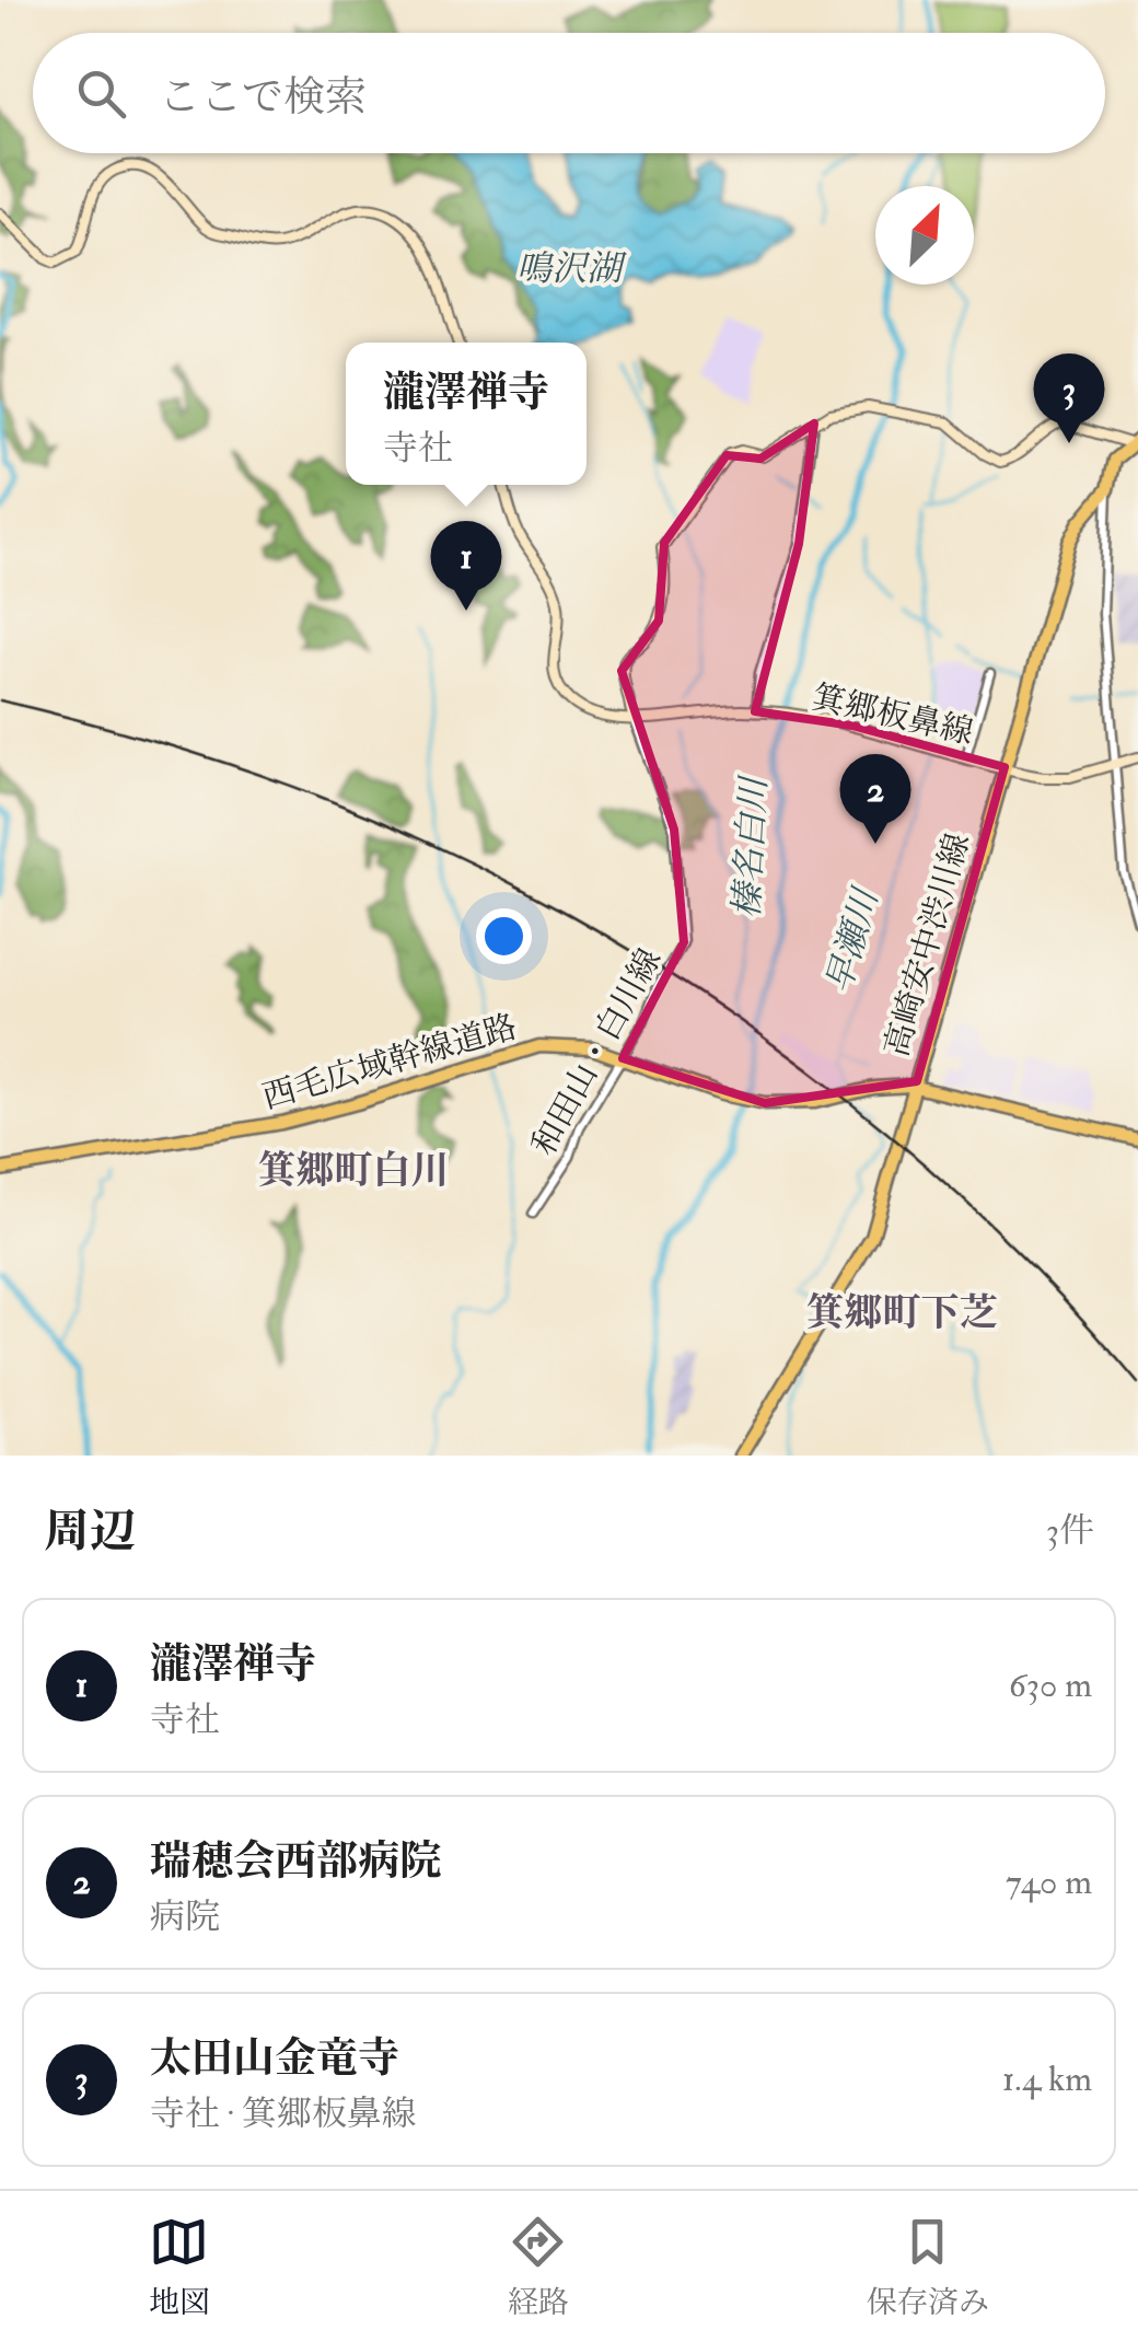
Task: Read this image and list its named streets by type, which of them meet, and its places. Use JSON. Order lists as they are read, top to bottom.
{
  "streets": {
    "main road": ["箕郷板鼻線", "高崎安中渋川線", "西毛広域幹線道路"],
    "street": ["和田山・白川線"]
  },
  "crossings": [
    ["箕郷板鼻線", "高崎安中渋川線"],
    ["箕郷板鼻線", "和田山・白川線"],
    ["高崎安中渋川線", "西毛広域幹線道路"],
    ["和田山・白川線", "西毛広域幹線道路"]
  ],
  "districts": ["箕郷町白川", "箕郷町下芝"],
  "water": ["鳴沢湖", "榛名白川", "早瀬川"],
  "north": "top right",
  "page": {
    "search": "ここで検索",
    "popup": ["瀧澤禅寺", "寺社"],
    "pins": ["3", "1", "2"],
    "heading": ["周辺", "3件"],
    "list": [
      {
        "mark": "1",
        "name": "瀧澤禅寺",
        "note": "寺社",
        "value": "630 m"
      },
      {
        "mark": "2",
        "name": "瑞穂会西部病院",
        "note": "病院",
        "value": "740 m"
      },
      {
        "mark": "3",
        "name": "太田山金竜寺",
        "note": "寺社 · 箕郷板鼻線",
        "value": "1.4 km"
      }
    ],
    "nav": ["地図", "経路", "保存済み"]
  }
}
